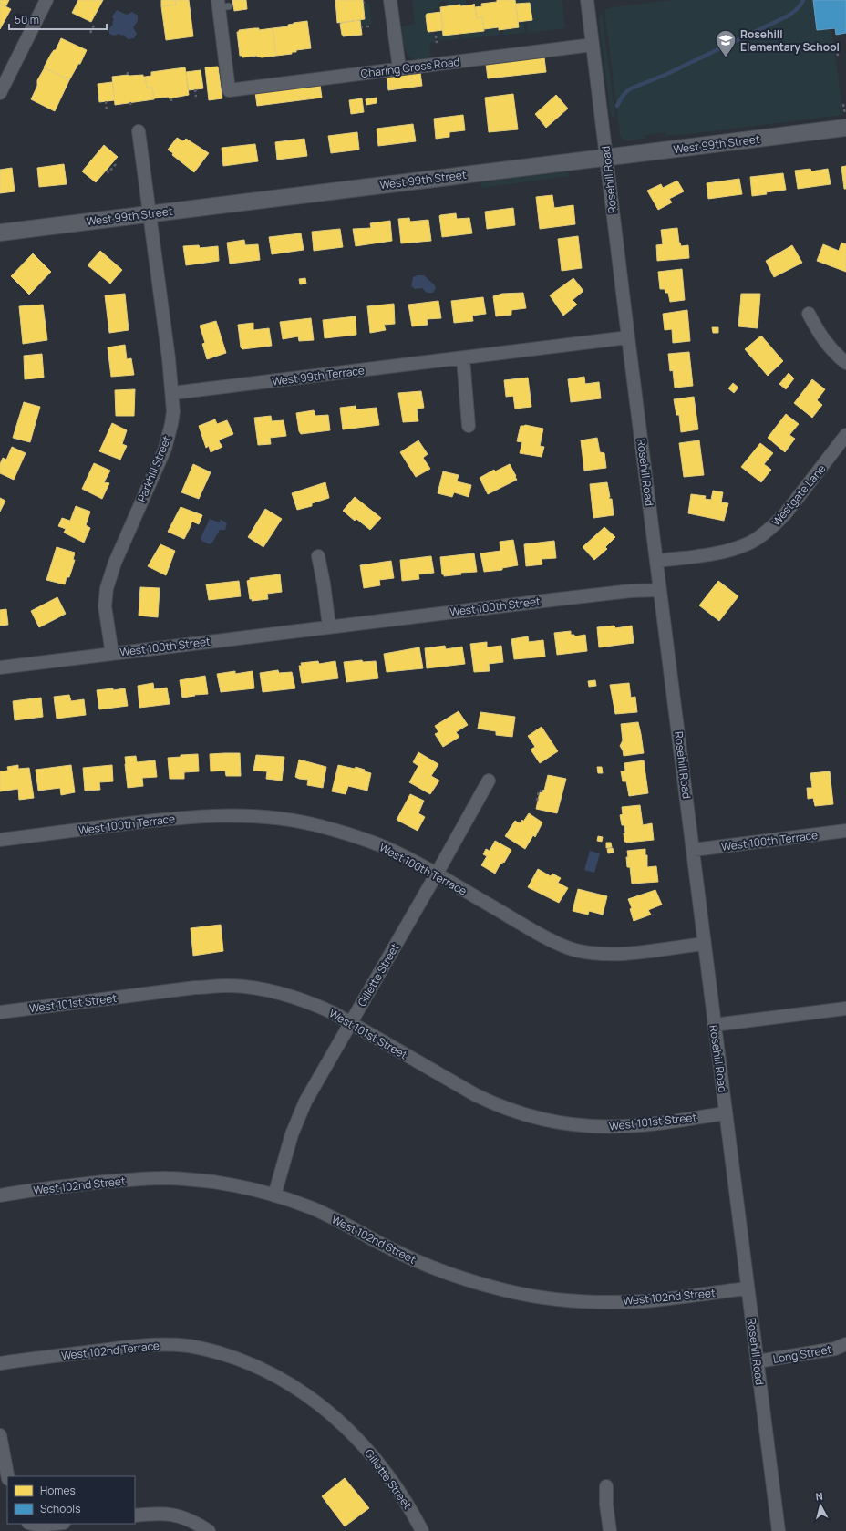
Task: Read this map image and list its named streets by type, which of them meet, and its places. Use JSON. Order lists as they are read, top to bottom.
{
  "streets": {
    "street": [
      "Charing Cross Road",
      "West 99th Street",
      "Rosehill Road",
      "West 99th Terrace",
      "Parkhill Street",
      "Westgate Lane",
      "West 100th Street",
      "West 100th Terrace",
      "Gillette Street",
      "West 101st Street",
      "West 102nd Street",
      "West 102nd Terrace",
      "Long Street"
    ]
  },
  "crossings": [
    ["Charing Cross Road", "Rosehill Road"],
    ["West 99th Street", "Rosehill Road"],
    ["West 99th Street", "Parkhill Street"],
    ["Rosehill Road", "West 99th Terrace"],
    ["Rosehill Road", "Westgate Lane"],
    ["Rosehill Road", "West 100th Street"],
    ["Rosehill Road", "West 100th Terrace"],
    ["Rosehill Road", "West 101st Street"],
    ["Rosehill Road", "West 102nd Street"],
    ["Rosehill Road", "Long Street"],
    ["West 99th Terrace", "Parkhill Street"],
    ["Parkhill Street", "West 100th Street"],
    ["West 100th Terrace", "Gillette Street"],
    ["Gillette Street", "West 101st Street"],
    ["Gillette Street", "West 102nd Street"],
    ["Gillette Street", "West 102nd Terrace"]
  ],
  "places": {
    "school or university": ["Rosehill Elementary School"]
  },
  "legend": ["Homes", "Schools"],
  "scale_bar": "50 m",
  "north": "top"
}
